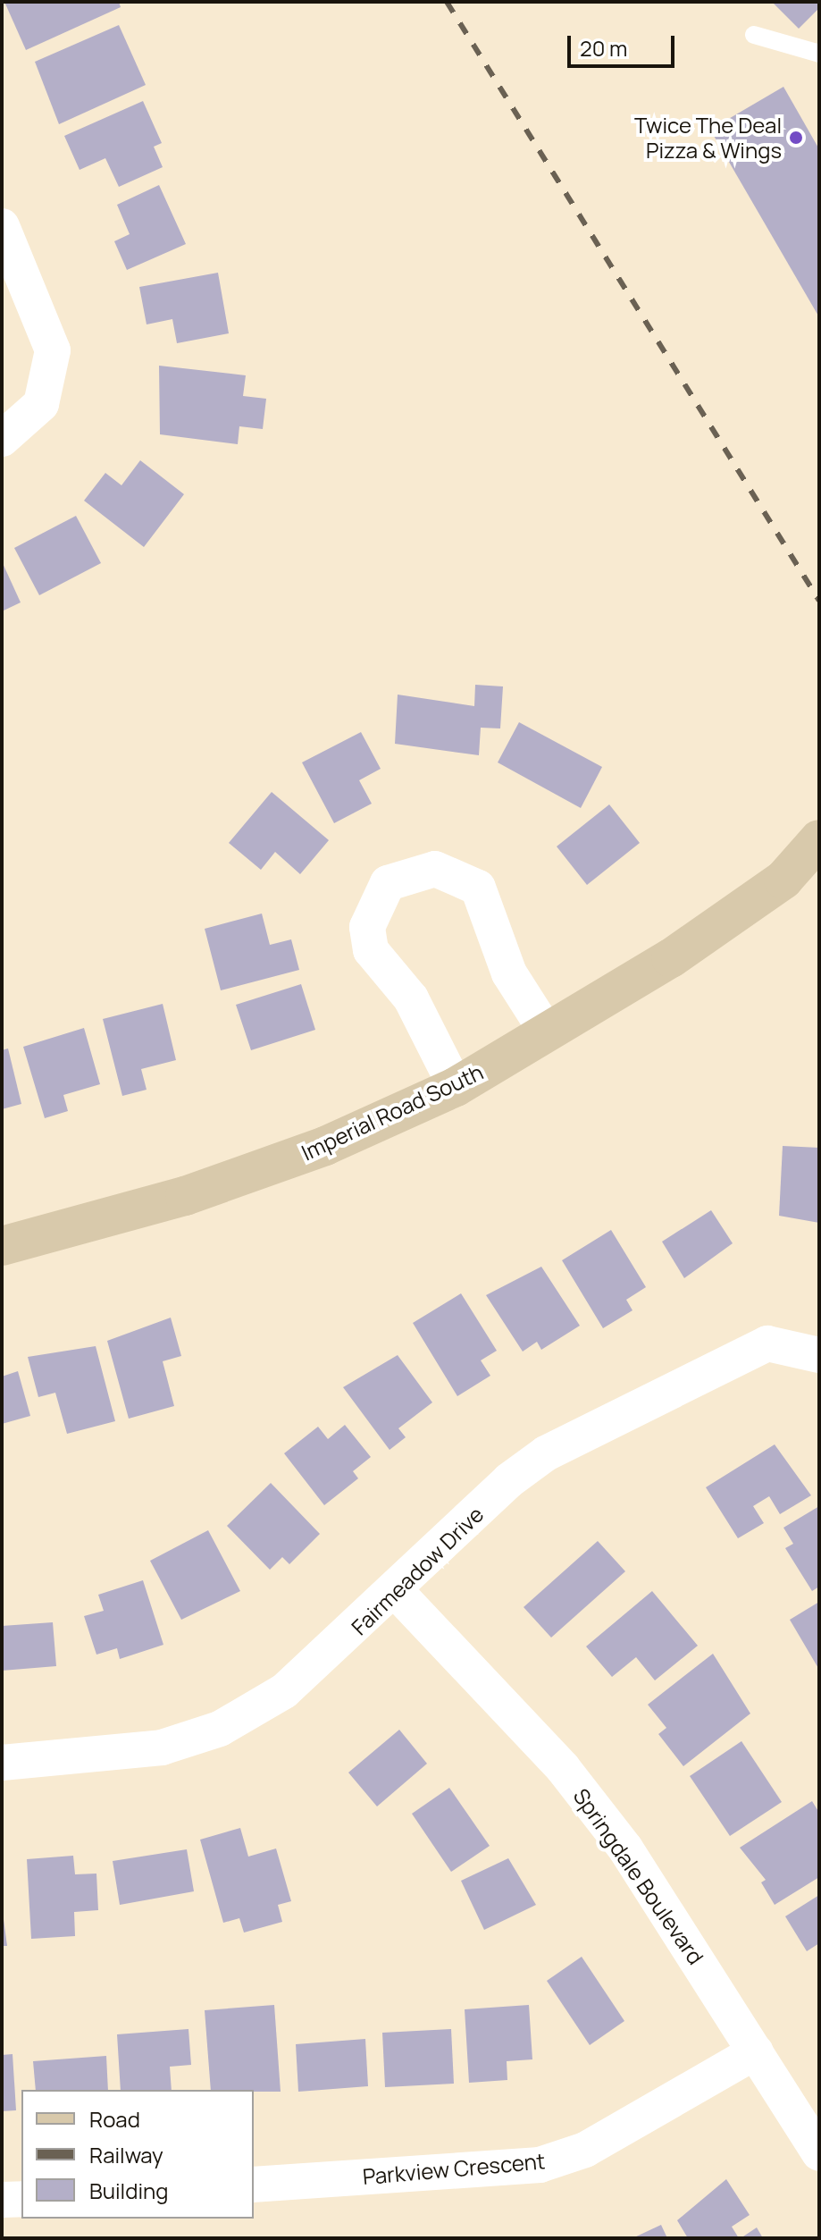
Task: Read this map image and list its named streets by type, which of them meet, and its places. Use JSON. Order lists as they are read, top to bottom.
{
  "streets": {
    "street": [
      "Imperial Road South",
      "Fairmeadow Drive",
      "Springdale Boulevard",
      "Parkview Crescent"
    ]
  },
  "crossings": [
    ["Fairmeadow Drive", "Springdale Boulevard"],
    ["Springdale Boulevard", "Parkview Crescent"]
  ],
  "places": ["Twice The Deal Pizza & Wings"],
  "legend": ["Road", "Railway", "Building"],
  "scale_bar": "20 m"
}
